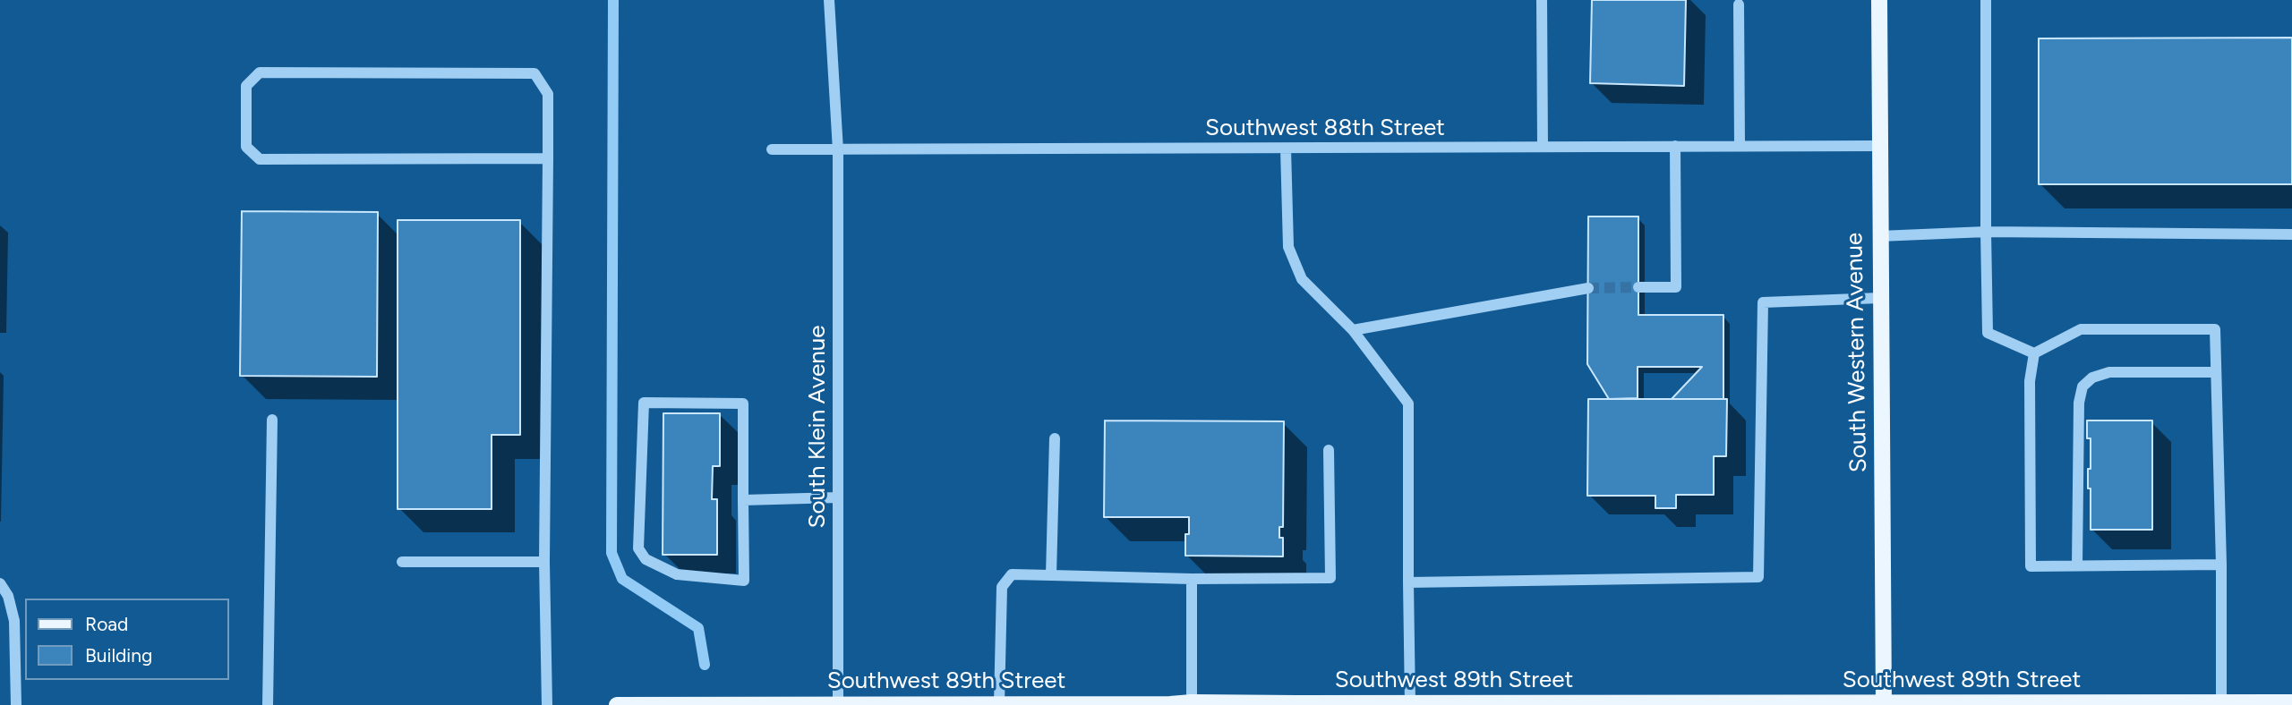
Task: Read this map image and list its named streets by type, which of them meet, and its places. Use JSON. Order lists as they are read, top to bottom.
{
  "streets": {
    "main road": ["South Western Avenue", "Southwest 89th Street"],
    "street": ["Southwest 88th Street", "South Klein Avenue"]
  },
  "crossings": [
    ["Southwest 88th Street", "South Western Avenue"],
    ["Southwest 88th Street", "South Klein Avenue"],
    ["South Western Avenue", "Southwest 89th Street"],
    ["South Klein Avenue", "Southwest 89th Street"]
  ],
  "legend": ["Road", "Building"]
}
